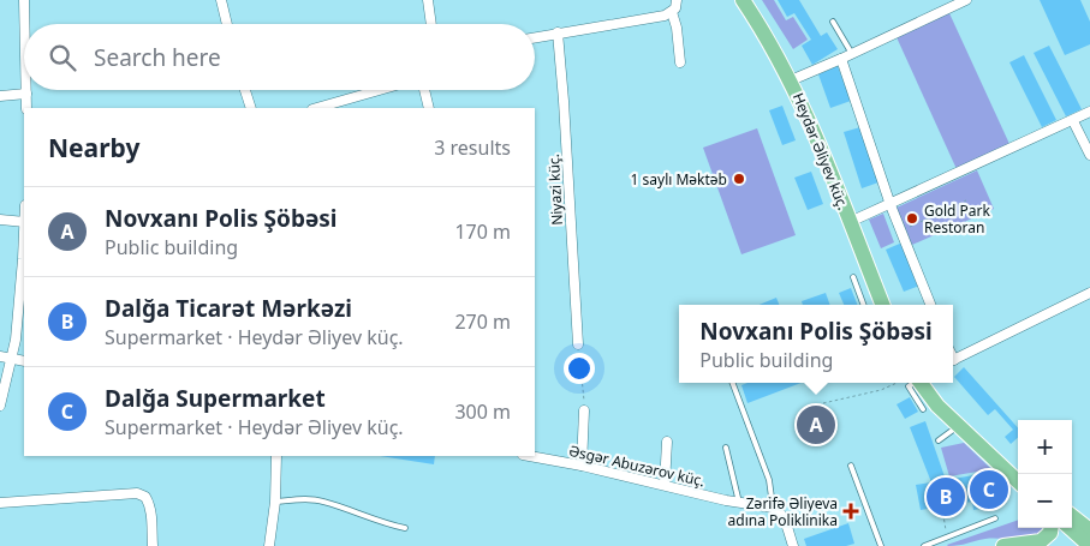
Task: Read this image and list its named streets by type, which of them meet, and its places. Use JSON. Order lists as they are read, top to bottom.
{
  "streets": {
    "main road": ["Heydər Əliyev küç."],
    "street": ["Niyazi küç.", "Əsgər Abuzərov küç."]
  },
  "places": {
    "other": ["1 saylı Məktəb", "Gold Park Restoran"],
    "health": ["Zərifə Əliyeva adına Poliklinika"]
  },
  "page": {
    "search": "Search here",
    "heading": ["Nearby", "3 results"],
    "list": [
      {
        "mark": "A",
        "name": "Novxanı Polis Şöbəsi",
        "note": "Public building",
        "value": "170 m"
      },
      {
        "mark": "B",
        "name": "Dalğa Ticarət Mərkəzi",
        "note": "Supermarket · Heydər Əliyev küç.",
        "value": "270 m"
      },
      {
        "mark": "C",
        "name": "Dalğa Supermarket",
        "note": "Supermarket · Heydər Əliyev küç.",
        "value": "300 m"
      }
    ],
    "popup": ["Novxanı Polis Şöbəsi", "Public building"],
    "pins": ["A", "C", "B"],
    "map_buttons": ["+", "−"]
  }
}
